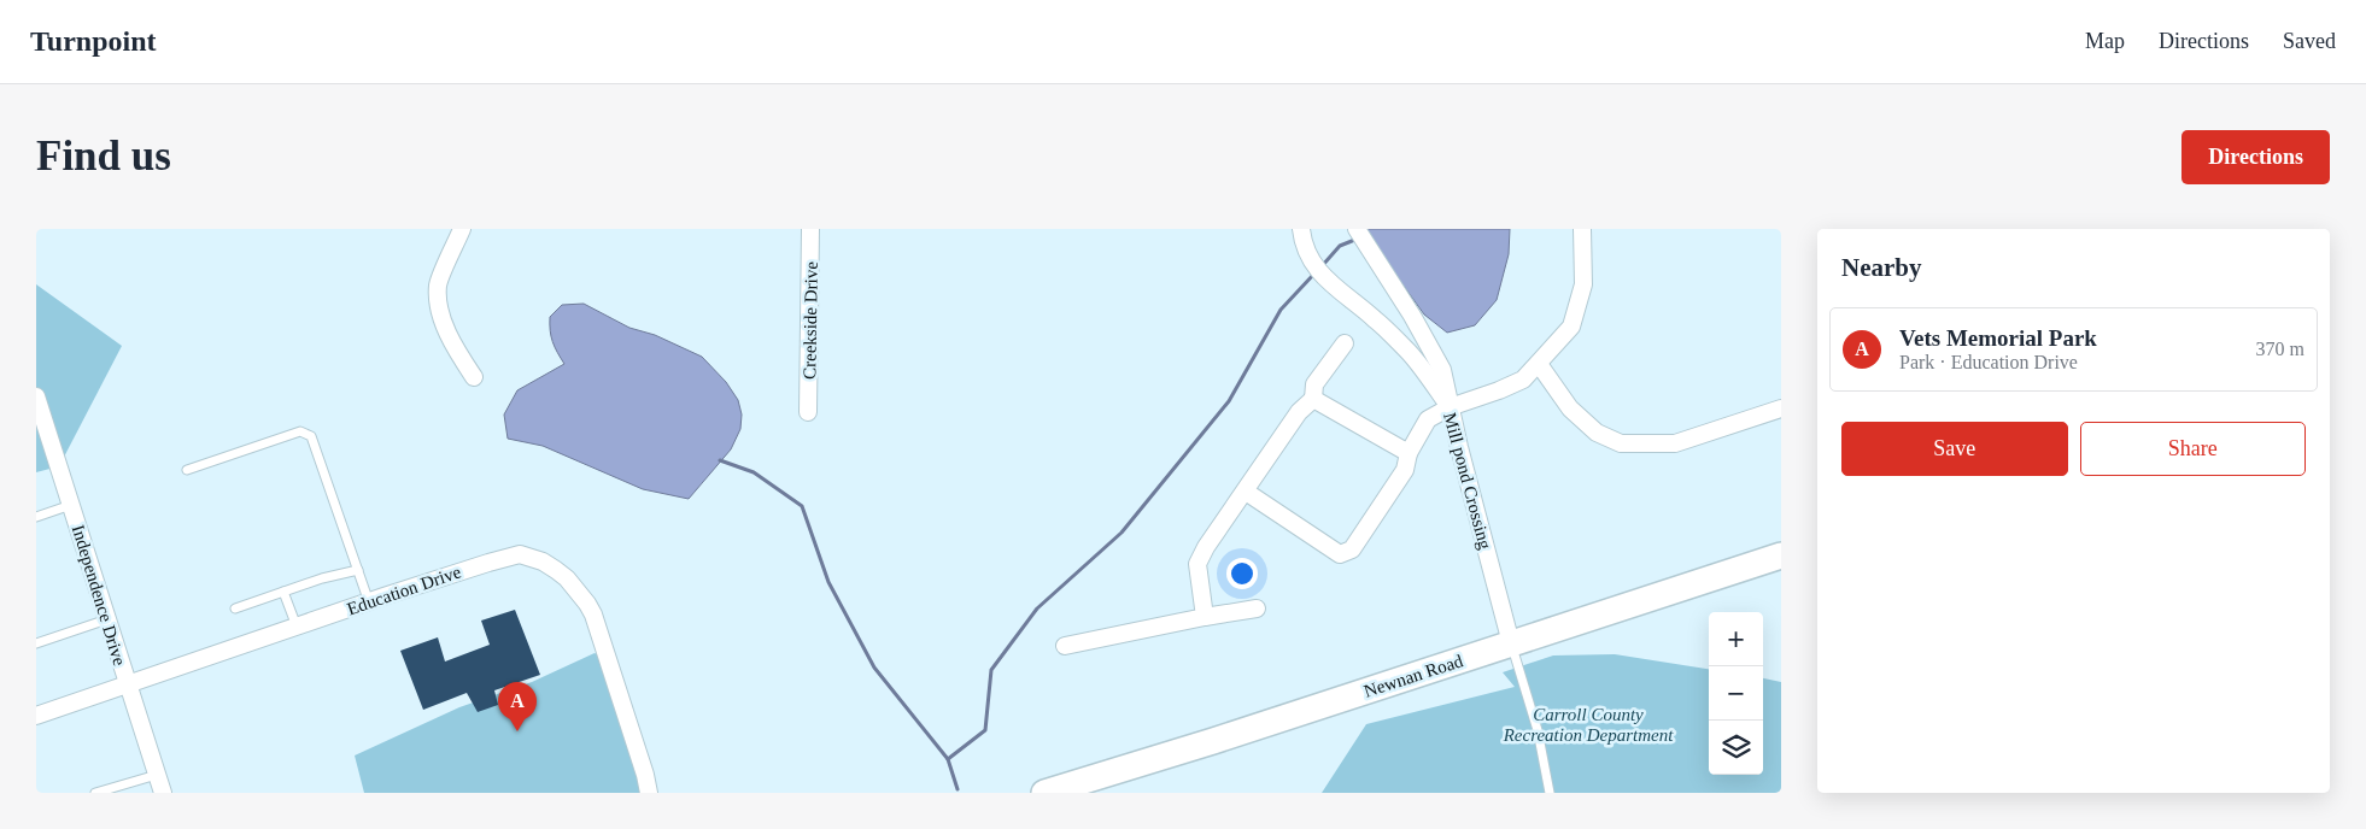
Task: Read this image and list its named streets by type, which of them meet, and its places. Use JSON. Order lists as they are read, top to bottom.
{
  "streets": {
    "main road": ["Newnan Road"],
    "street": [
      "Creekside Drive",
      "Mill pond Crossing",
      "Education Drive",
      "Independence Drive"
    ]
  },
  "crossings": [
    ["Mill pond Crossing", "Newnan Road"],
    ["Education Drive", "Independence Drive"]
  ],
  "parks": ["Carroll County Recreation Department"],
  "page": {
    "header": "Turnpoint",
    "nav": ["Map", "Directions", "Saved"],
    "buttons": [
      "Directions",
      ["Save", "Share"]
    ],
    "title": "Find us",
    "heading": "Nearby",
    "list": [
      {
        "mark": "A",
        "name": "Vets Memorial Park",
        "note": "Park · Education Drive",
        "value": "370 m"
      }
    ],
    "map_buttons": ["+", "−"],
    "pins": "A"
  }
}
